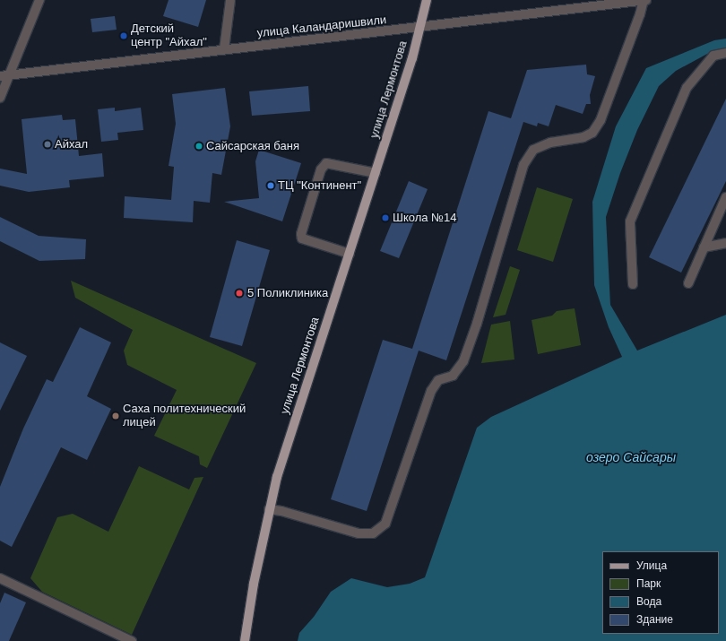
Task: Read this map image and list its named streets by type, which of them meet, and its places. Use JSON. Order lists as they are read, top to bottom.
{
  "streets": {
    "main road": ["улица Лермонтова"],
    "street": ["улица Каландаришвили"]
  },
  "crossings": [
    ["улица Каландаришвили", "улица Лермонтова"]
  ],
  "water": ["озеро Сайсары"],
  "places": [
    "Детский центр \"Айхал\"",
    "Айхал",
    "Сайсарская баня",
    "ТЦ \"Континент\"",
    "Школа №14",
    "5 Поликлиника",
    "Саха политехнический лицей"
  ],
  "legend": [
    "Улица",
    "Парк",
    "Вода",
    "Здание"
  ]
}
